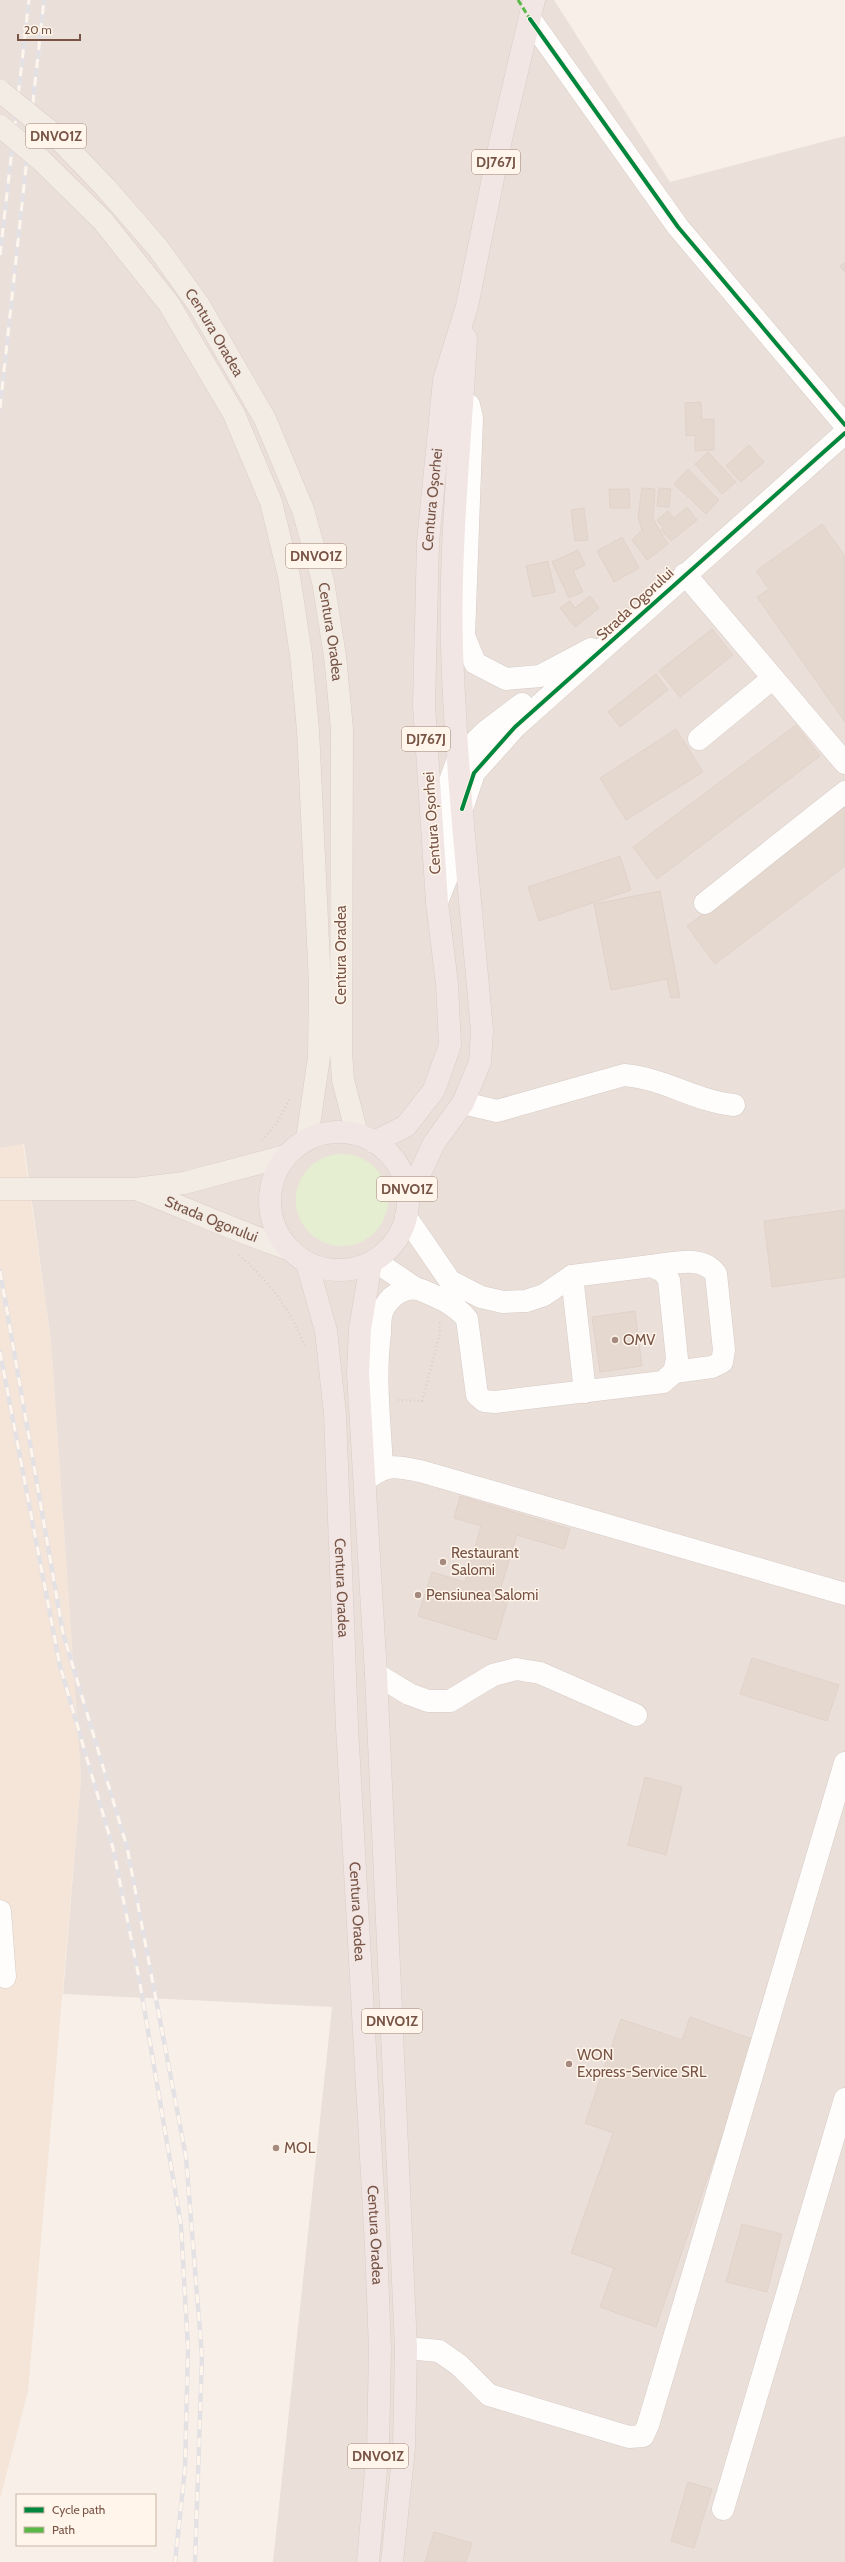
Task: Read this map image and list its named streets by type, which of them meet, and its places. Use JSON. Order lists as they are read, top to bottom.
{
  "streets": {
    "highway": [
      "DNVO1Z",
      "DJ767J",
      "Centura Oradea",
      "Centura Oșorhei"
    ],
    "main road": ["Strada Ogorului"]
  },
  "crossings": [
    ["DNVO1Z", "Centura Oradea"],
    ["DNVO1Z", "Centura Oșorhei"],
    ["DNVO1Z", "Strada Ogorului"],
    ["DJ767J", "Centura Oșorhei"],
    ["DJ767J", "Strada Ogorului"],
    ["Centura Oradea", "Centura Oșorhei"],
    ["Centura Oradea", "Strada Ogorului"],
    ["Centura Oșorhei", "Strada Ogorului"]
  ],
  "places": [
    "OMV",
    "Restaurant Salomi",
    "Pensiunea Salomi",
    "WON Express-Service SRL",
    "MOL"
  ],
  "legend": ["Cycle path", "Path"],
  "scale_bar": "20 m"
}
